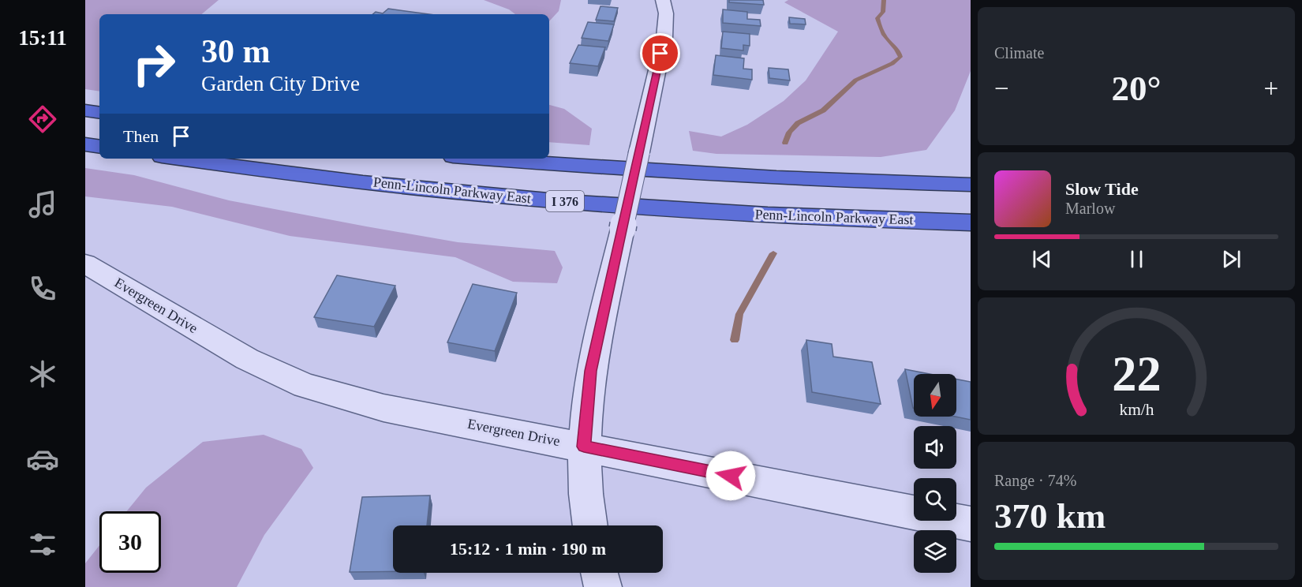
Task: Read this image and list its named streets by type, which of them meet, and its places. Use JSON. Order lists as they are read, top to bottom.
{
  "streets": {
    "highway": ["Penn-Lincoln Parkway East", "I 376"],
    "street": ["Evergreen Drive"]
  },
  "north": "bottom",
  "page": {
    "tabs": "15:11",
    "tile": [
      "Climate",
      ["Range · 74%", "370 km"]
    ],
    "turn": ["30 m", "Garden City Drive"],
    "heat": ["−", "20°", "+"],
    "then": "Then",
    "song": ["Slow Tide", "Marlow"],
    "limit": "30",
    "trip": "15:12 · 1 min · 190 m",
    "gauge": ["22", "km/h"]
  }
}
